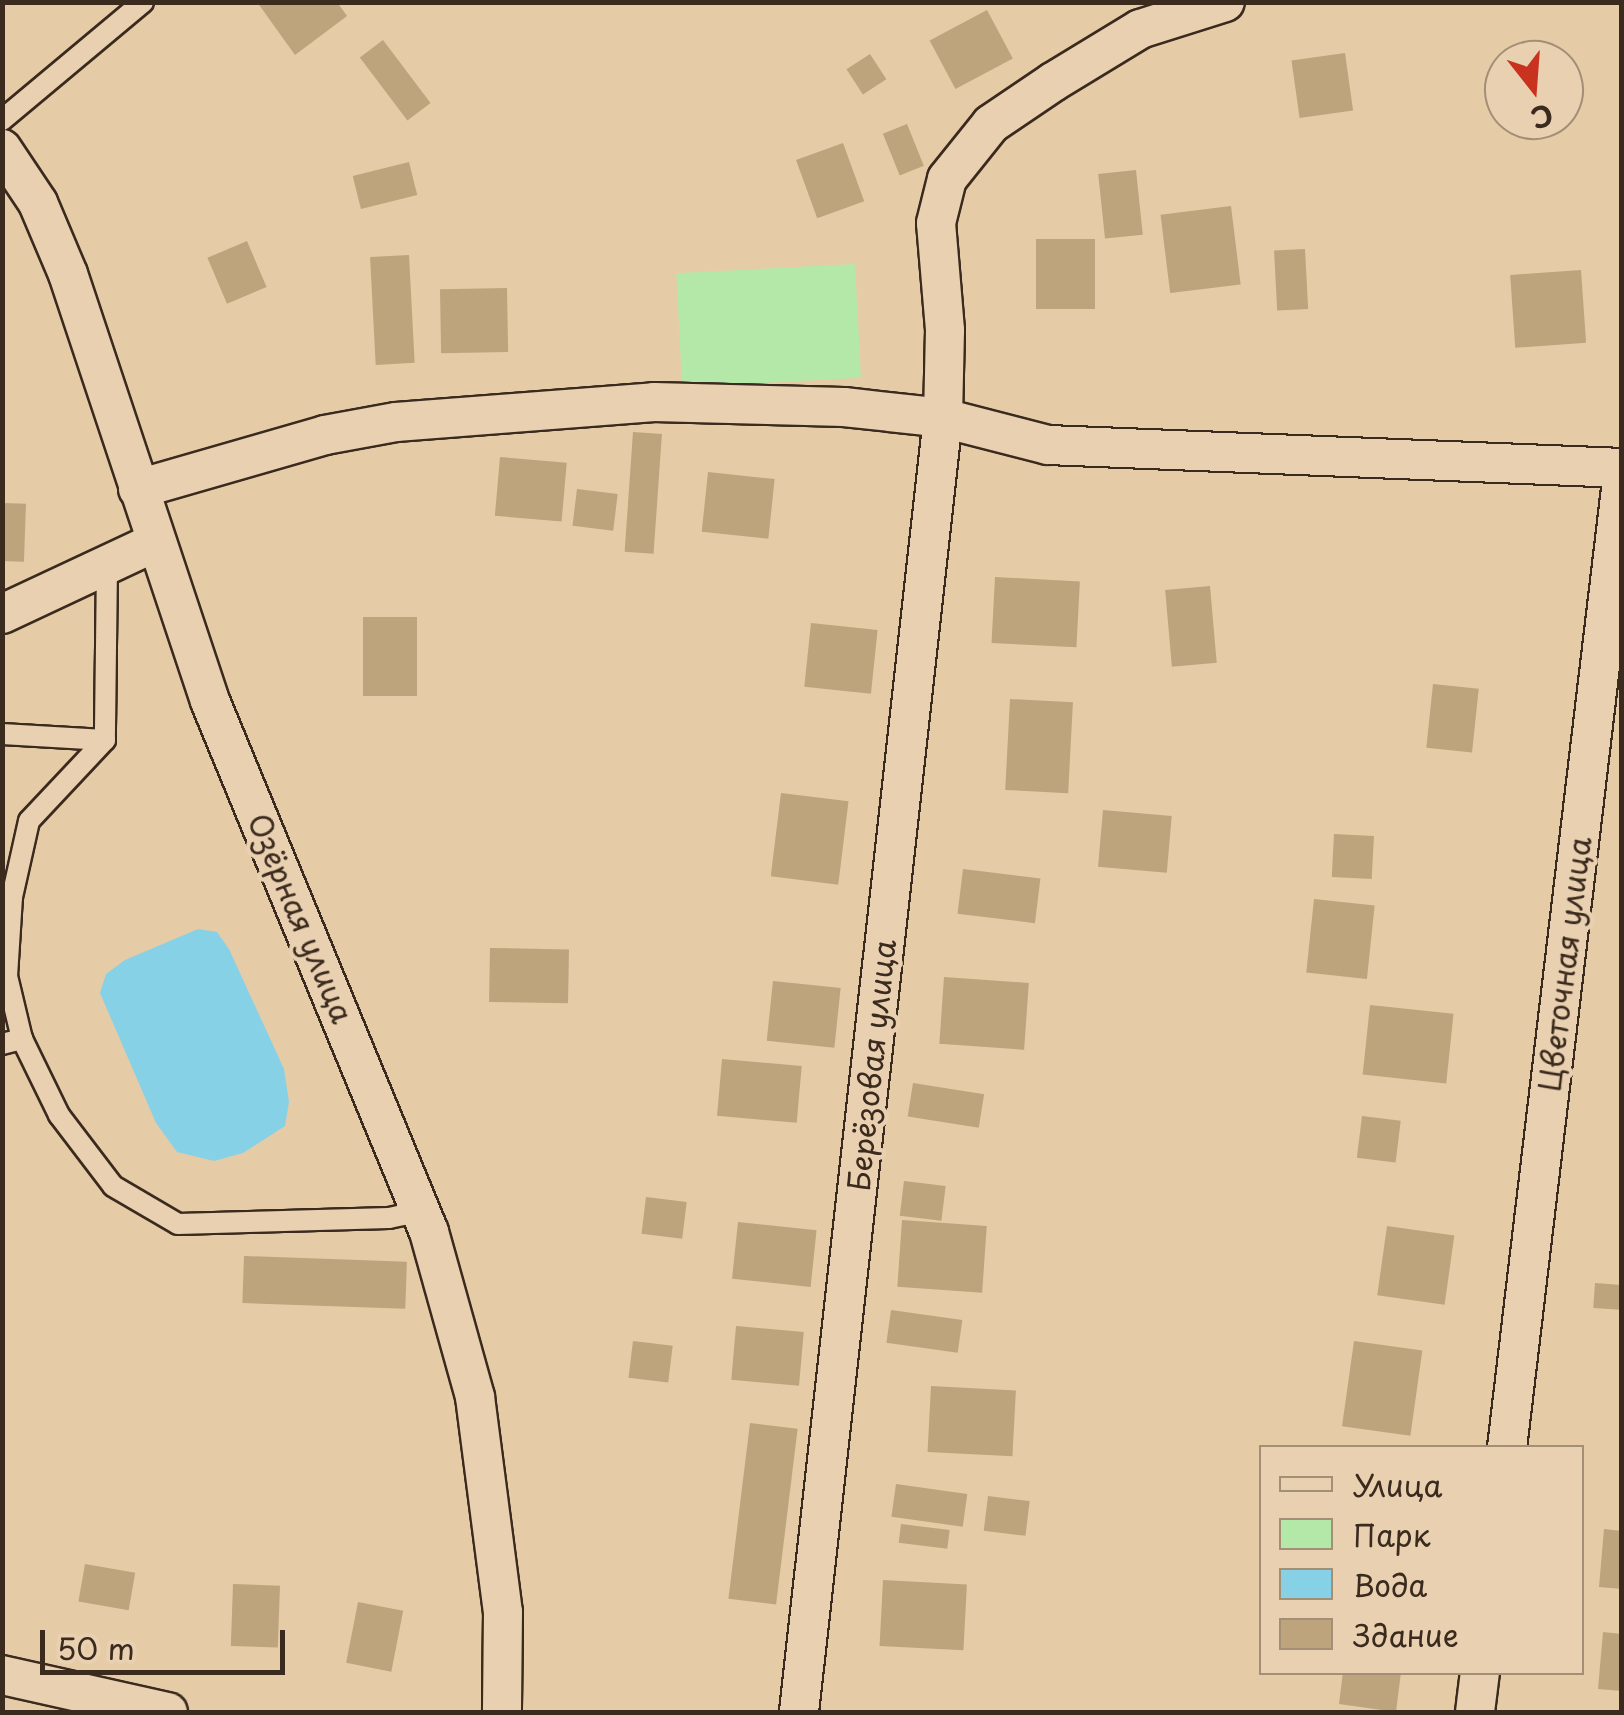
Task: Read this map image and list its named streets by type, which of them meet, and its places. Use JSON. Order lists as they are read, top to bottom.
{
  "streets": {
    "street": ["Озёрная улица", "Цветочная улица", "Берёзовая улица"]
  },
  "legend": [
    "Улица",
    "Парк",
    "Вода",
    "Здание"
  ],
  "scale_bar": "50 m",
  "north": "bottom"
}
